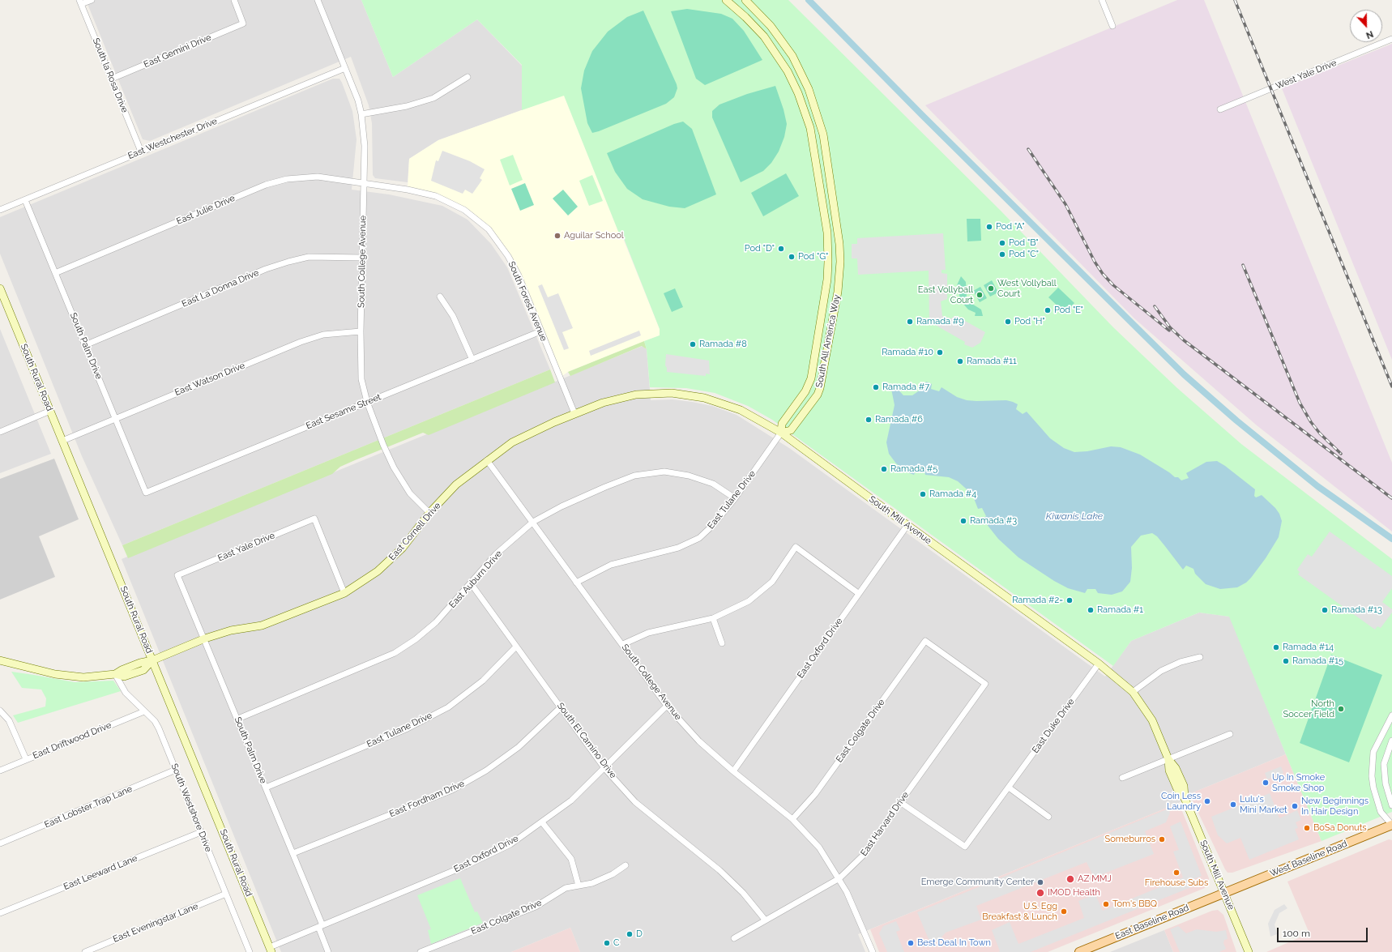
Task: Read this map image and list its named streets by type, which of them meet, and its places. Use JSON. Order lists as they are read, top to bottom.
{
  "streets": {
    "main road": ["West Baseline Road", "East Baseline Road"],
    "street": [
      "East Gemini Drive",
      "West Yale Drive",
      "South la Rosa Drive",
      "East Westchester Drive",
      "East Julie Drive",
      "South College Avenue",
      "East La Donna Drive",
      "South Forest Avenue",
      "South All America Way",
      "South Palm Drive",
      "South Rural Road",
      "East Watson Drive",
      "East Sesame Street",
      "East Tulane Drive",
      "South Mill Avenue",
      "East Cornell Drive",
      "East Yale Drive",
      "East Auburn Drive",
      "East Oxford Drive",
      "East Duke Drive",
      "East Colgate Drive",
      "East Driftwood Drive",
      "South El Camino Drive",
      "East Fordham Drive",
      "East Lobster Trap Lane",
      "South Westshore Drive",
      "East Harvard Drive",
      "East Leeward Lane",
      "East Eveningstar Lane"
    ]
  },
  "crossings": [
    ["East Gemini Drive", "South la Rosa Drive"],
    ["South la Rosa Drive", "East Westchester Drive"],
    ["East Westchester Drive", "South College Avenue"],
    ["East Westchester Drive", "South Palm Drive"],
    ["East Julie Drive", "South College Avenue"],
    ["East Julie Drive", "South Forest Avenue"],
    ["East Julie Drive", "South Palm Drive"],
    ["South College Avenue", "East La Donna Drive"],
    ["South College Avenue", "South Forest Avenue"],
    ["South College Avenue", "East Watson Drive"],
    ["South College Avenue", "East Sesame Street"],
    ["South College Avenue", "East Tulane Drive"],
    ["South College Avenue", "East Cornell Drive"],
    ["South College Avenue", "East Auburn Drive"],
    ["South College Avenue", "East Oxford Drive"],
    ["South College Avenue", "East Colgate Drive"],
    ["South College Avenue", "East Harvard Drive"],
    ["East La Donna Drive", "South Palm Drive"],
    ["South Forest Avenue", "East Sesame Street"],
    ["South Forest Avenue", "South Mill Avenue"],
    ["South Forest Avenue", "East Cornell Drive"],
    ["South All America Way", "East Tulane Drive"],
    ["South All America Way", "South Mill Avenue"],
    ["South Palm Drive", "East Watson Drive"],
    ["South Palm Drive", "East Sesame Street"],
    ["South Palm Drive", "East Tulane Drive"],
    ["South Palm Drive", "East Cornell Drive"],
    ["South Palm Drive", "East Yale Drive"],
    ["South Palm Drive", "East Auburn Drive"],
    ["South Palm Drive", "East Oxford Drive"],
    ["South Palm Drive", "East Fordham Drive"],
    ["South Rural Road", "East Watson Drive"],
    ["South Rural Road", "East Cornell Drive"],
    ["South Rural Road", "East Oxford Drive"],
    ["East Tulane Drive", "South Mill Avenue"],
    ["East Tulane Drive", "East Auburn Drive"],
    ["East Tulane Drive", "South El Camino Drive"],
    ["South Mill Avenue", "East Cornell Drive"],
    ["South Mill Avenue", "East Oxford Drive"],
    ["South Mill Avenue", "East Duke Drive"],
    ["South Mill Avenue", "West Baseline Road"],
    ["South Mill Avenue", "East Baseline Road"],
    ["East Cornell Drive", "East Yale Drive"],
    ["East Cornell Drive", "South Westshore Drive"],
    ["East Auburn Drive", "South El Camino Drive"],
    ["East Oxford Drive", "South El Camino Drive"],
    ["East Duke Drive", "East Harvard Drive"],
    ["East Colgate Drive", "East Harvard Drive"],
    ["East Driftwood Drive", "South Westshore Drive"],
    ["South El Camino Drive", "East Fordham Drive"],
    ["South El Camino Drive", "East Harvard Drive"],
    ["East Lobster Trap Lane", "South Westshore Drive"],
    ["South Westshore Drive", "East Leeward Lane"],
    ["South Westshore Drive", "East Eveningstar Lane"],
    ["West Baseline Road", "East Baseline Road"]
  ],
  "water": ["Kiwanis Lake"],
  "places": [
    "Pod \"A\"",
    "Aguilar School",
    "Pod \"B\"",
    "Pod \"D\"",
    "Pod \"C\"",
    "Pod \"G\"",
    "West Vollyball Court",
    "East Vollyball Court",
    "Pod \"E\"",
    "Ramada #9",
    "Pod \"H\"",
    "Ramada #8",
    "Ramada #10",
    "Ramada #11",
    "Ramada #7",
    "Ramada #6",
    "Ramada #5",
    "Ramada #4",
    "Ramada #3",
    "Ramada #2=",
    "Ramada #1",
    "Ramada #13",
    "Ramada #14",
    "Ramada #15",
    "North Soccer Field",
    "Up In Smoke Smoke Shop",
    "Coin Less Laundry",
    "Lulu's Mini Market",
    "New Beginnings In Hair Design",
    "BoSa Donuts",
    "Someburros",
    "Firehouse Subs",
    "AZ MMJ",
    "Emerge Community Center",
    "IMOD Health",
    "Tom's BBQ",
    "U.S. Egg Breakfast & Lunch",
    "D",
    "C",
    "Best Deal In Town"
  ],
  "scale_bar": "100 m",
  "north": "bottom"
}
